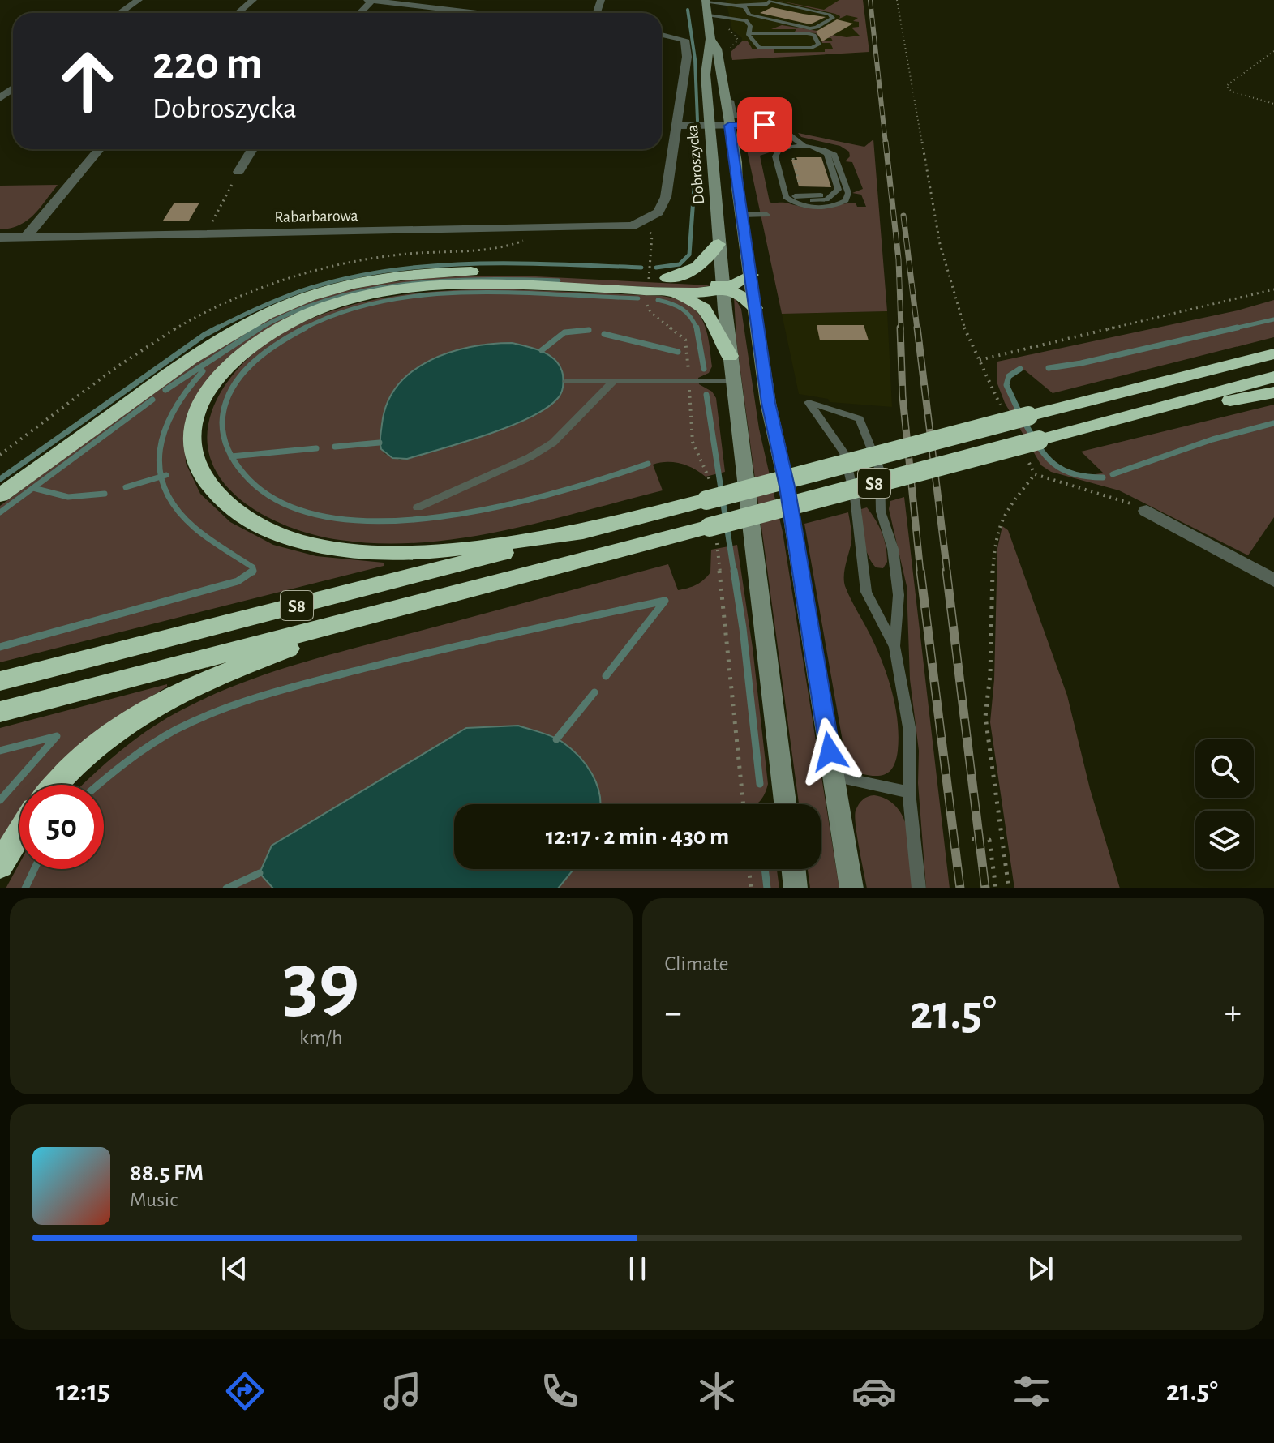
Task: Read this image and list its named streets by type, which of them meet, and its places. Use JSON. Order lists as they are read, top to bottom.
{
  "streets": {
    "highway": ["S8"],
    "main road": ["Dobroszycka"],
    "street": ["Rabarbarowa"]
  },
  "page": {
    "turn": ["220 m", "Dobroszycka"],
    "limit": "50",
    "trip": "12:17 · 2 min · 430 m",
    "tile": [
      ["39", "km/h"],
      "Climate"
    ],
    "heat": ["−", "21.5°", "+"],
    "song": ["88.5 FM", "Music"],
    "tabs": ["12:15", "21.5°"]
  }
}
